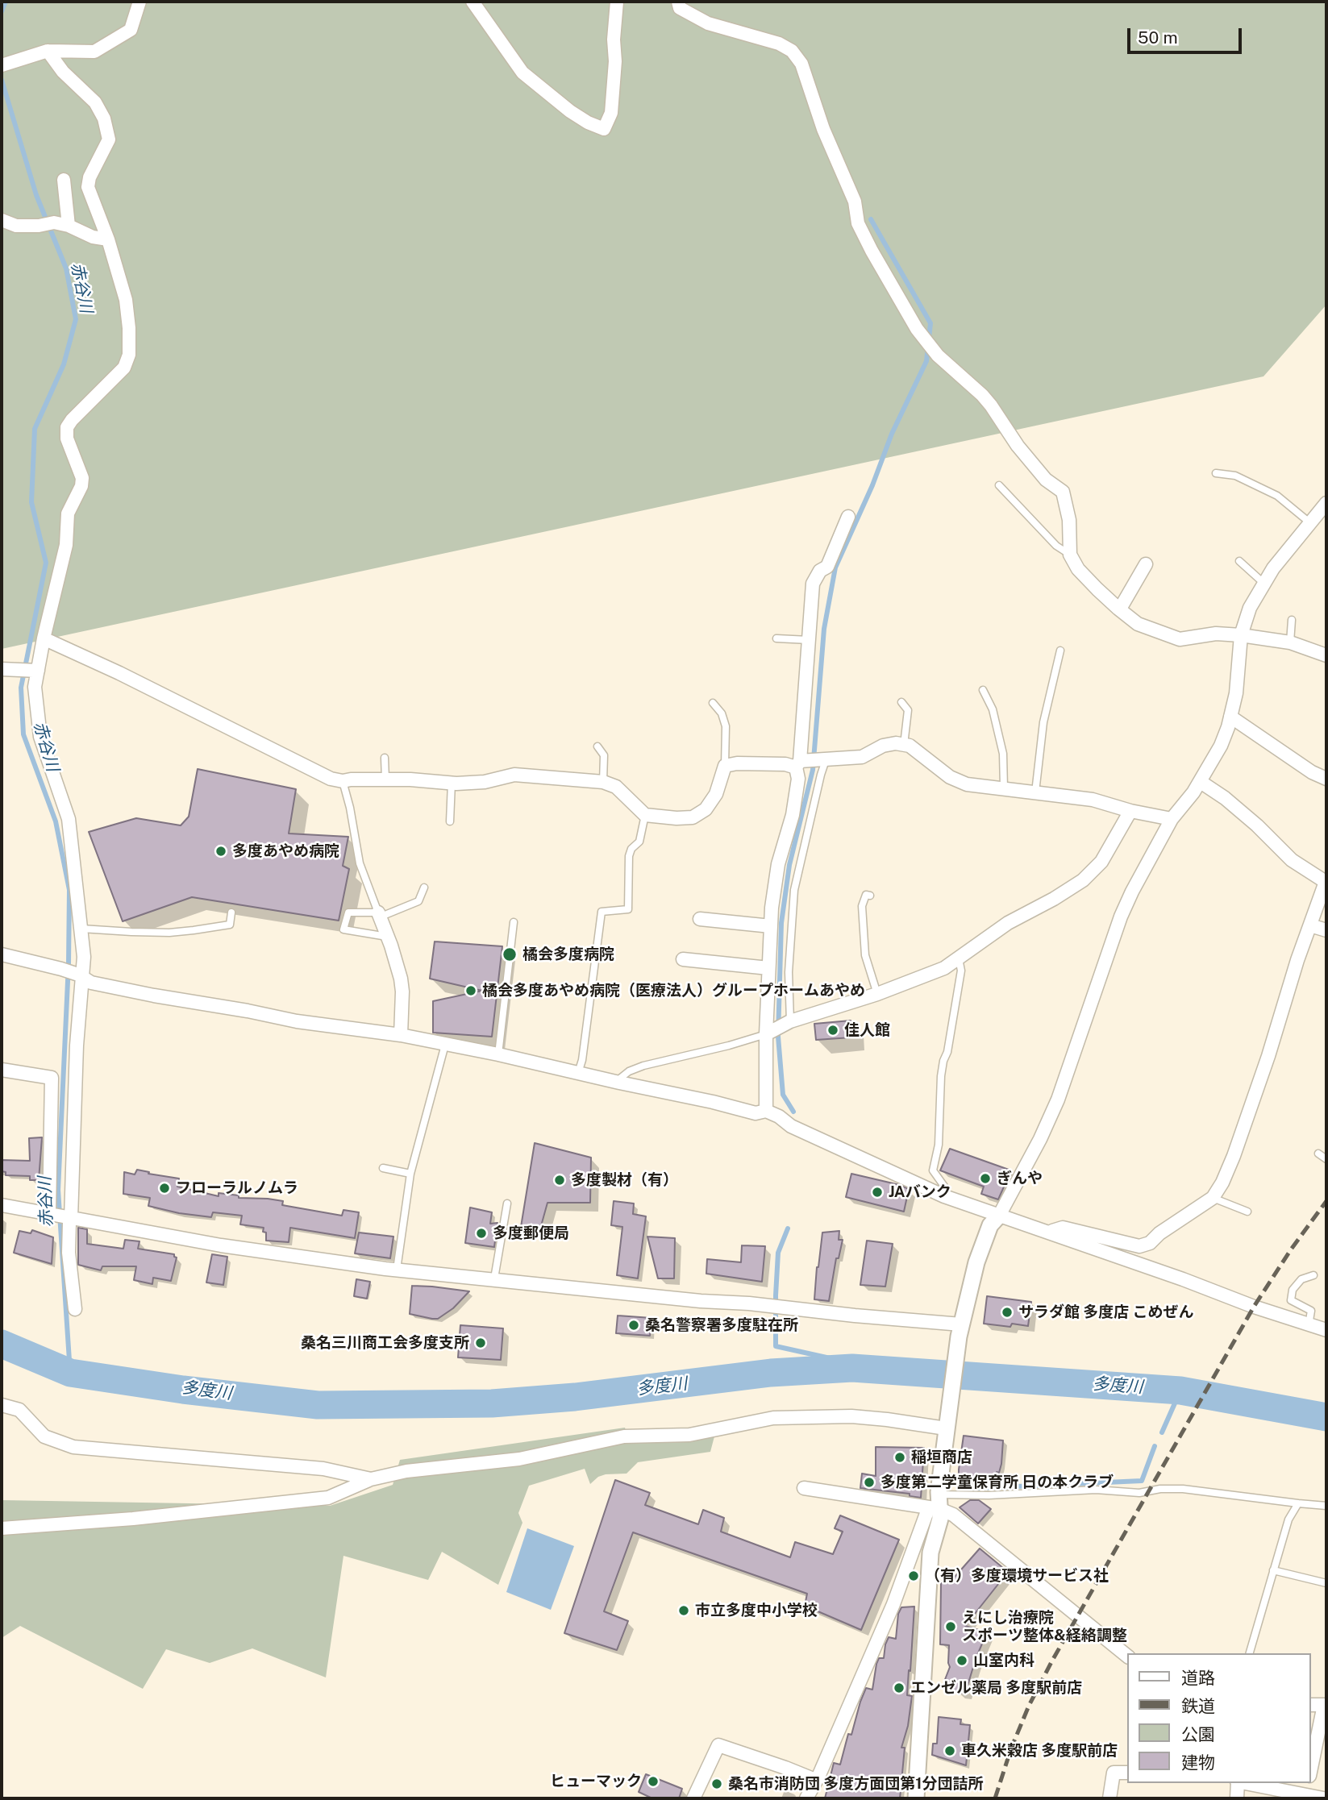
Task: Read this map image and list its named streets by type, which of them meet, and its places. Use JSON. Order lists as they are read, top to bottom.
{
  "water": ["赤谷川", "多度川"],
  "places": [
    "多度あやめ病院",
    "橘会多度病院",
    "橘会多度あやめ病院（医療法人）グループホームあやめ",
    "佳人館",
    "ぎんや",
    "多度製材（有）",
    "フローラルノムラ",
    "JAバンク",
    "多度郵便局",
    "サラダ館 多度店 こめぜん",
    "桑名警察署多度駐在所",
    "桑名三川商工会多度支所",
    "稲垣商店",
    "多度第二学童保育所 日の本クラブ",
    "（有）多度環境サービス社",
    "市立多度中小学校",
    "えにし治療院 スポーツ整体&経絡調整",
    "山室内科",
    "エンゼル薬局 多度駅前店",
    "車久米穀店 多度駅前店",
    "ヒューマック",
    "桑名市消防団 多度方面団第1分団詰所"
  ],
  "legend": [
    "道路",
    "鉄道",
    "公園",
    "建物"
  ],
  "scale_bar": "50 m"
}
